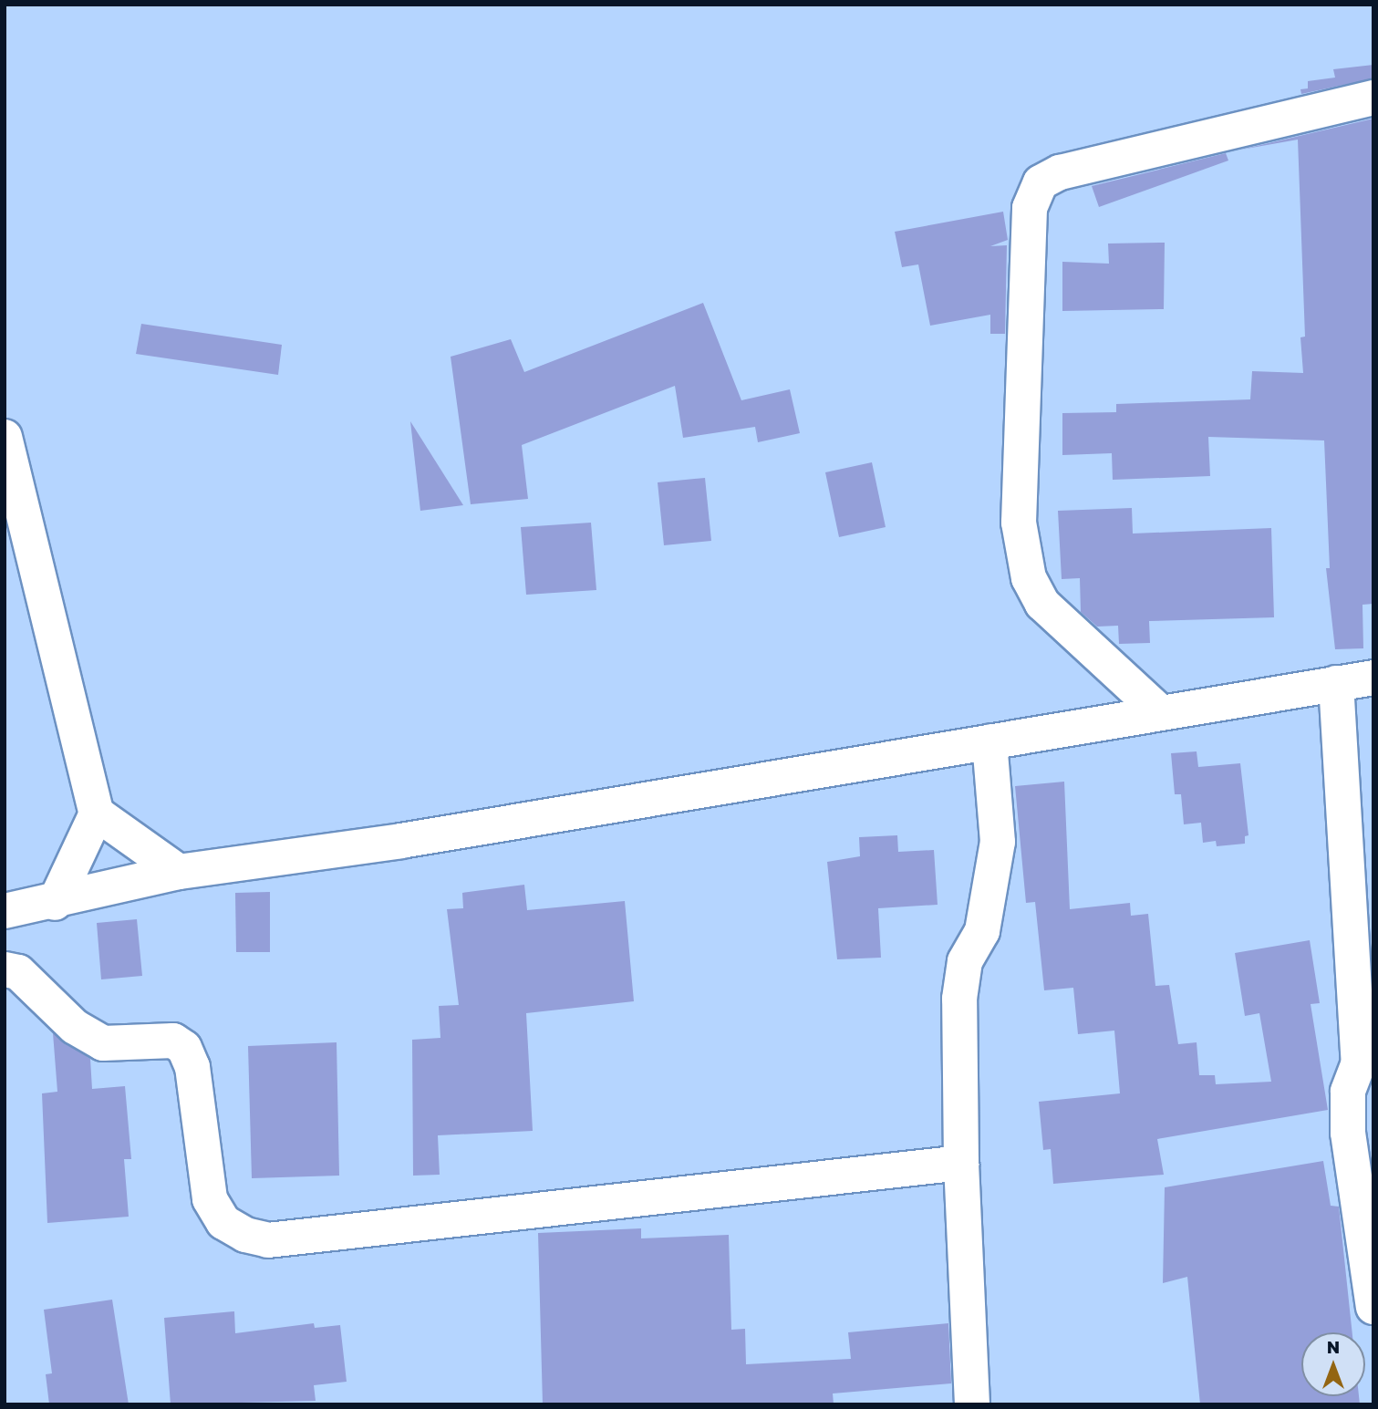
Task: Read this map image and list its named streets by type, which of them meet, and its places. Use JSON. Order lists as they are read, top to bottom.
{
  "north": "top"
}
